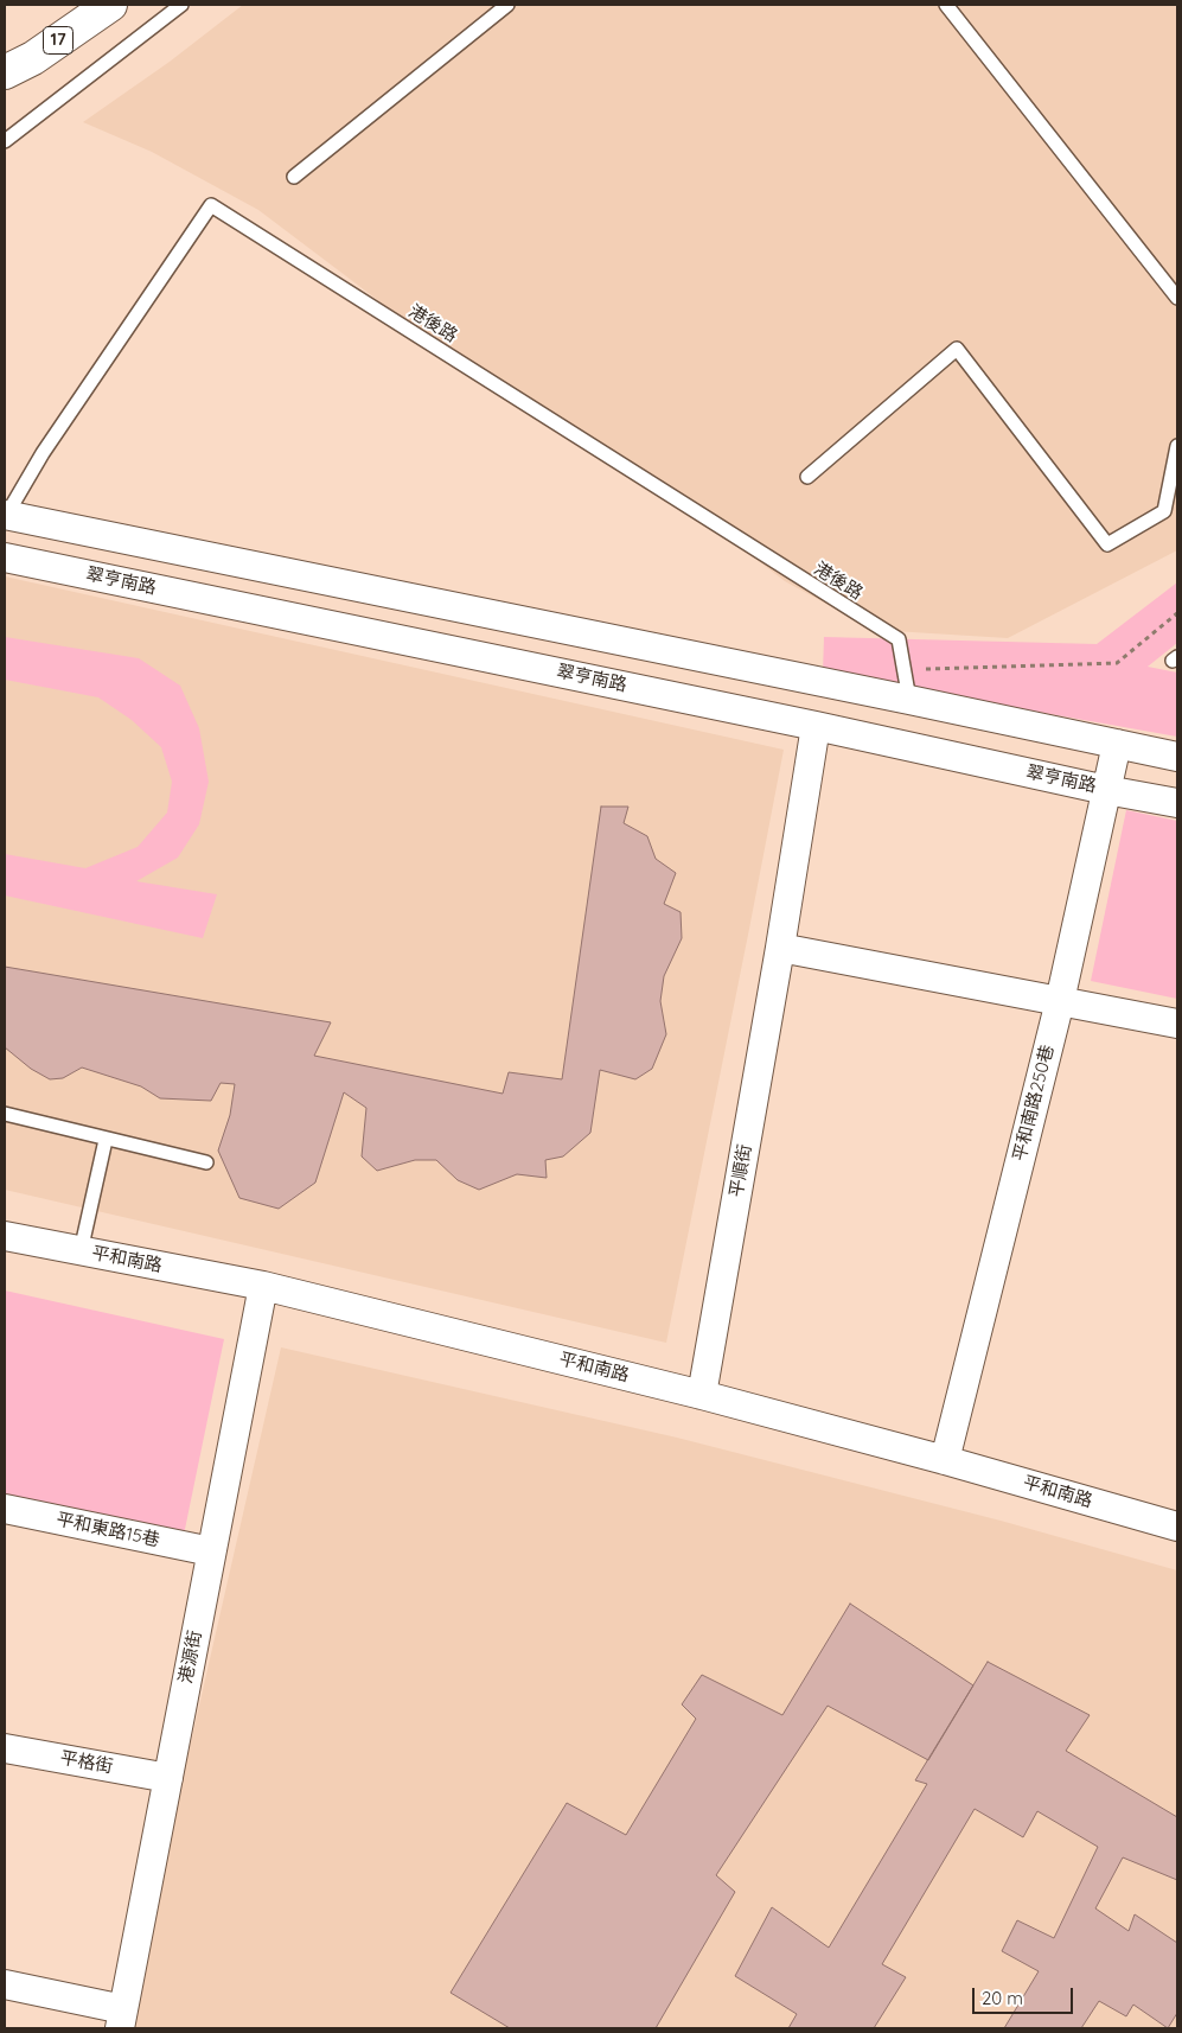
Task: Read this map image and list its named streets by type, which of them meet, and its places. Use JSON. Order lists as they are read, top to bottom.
{
  "streets": {
    "main road": ["17"],
    "street": [
      "翠亨南路",
      "平和南路250巷",
      "平順街",
      "平和南路",
      "平和東路15巷",
      "港源街",
      "平格街"
    ],
    "lane": ["港後路"]
  },
  "crossings": [
    ["翠亨南路", "平和南路250巷"],
    ["翠亨南路", "平順街"],
    ["平和南路250巷", "平和南路"],
    ["平順街", "平和南路"],
    ["平和南路", "港源街"],
    ["平和東路15巷", "港源街"],
    ["港源街", "平格街"]
  ],
  "scale_bar": "20 m"
}
